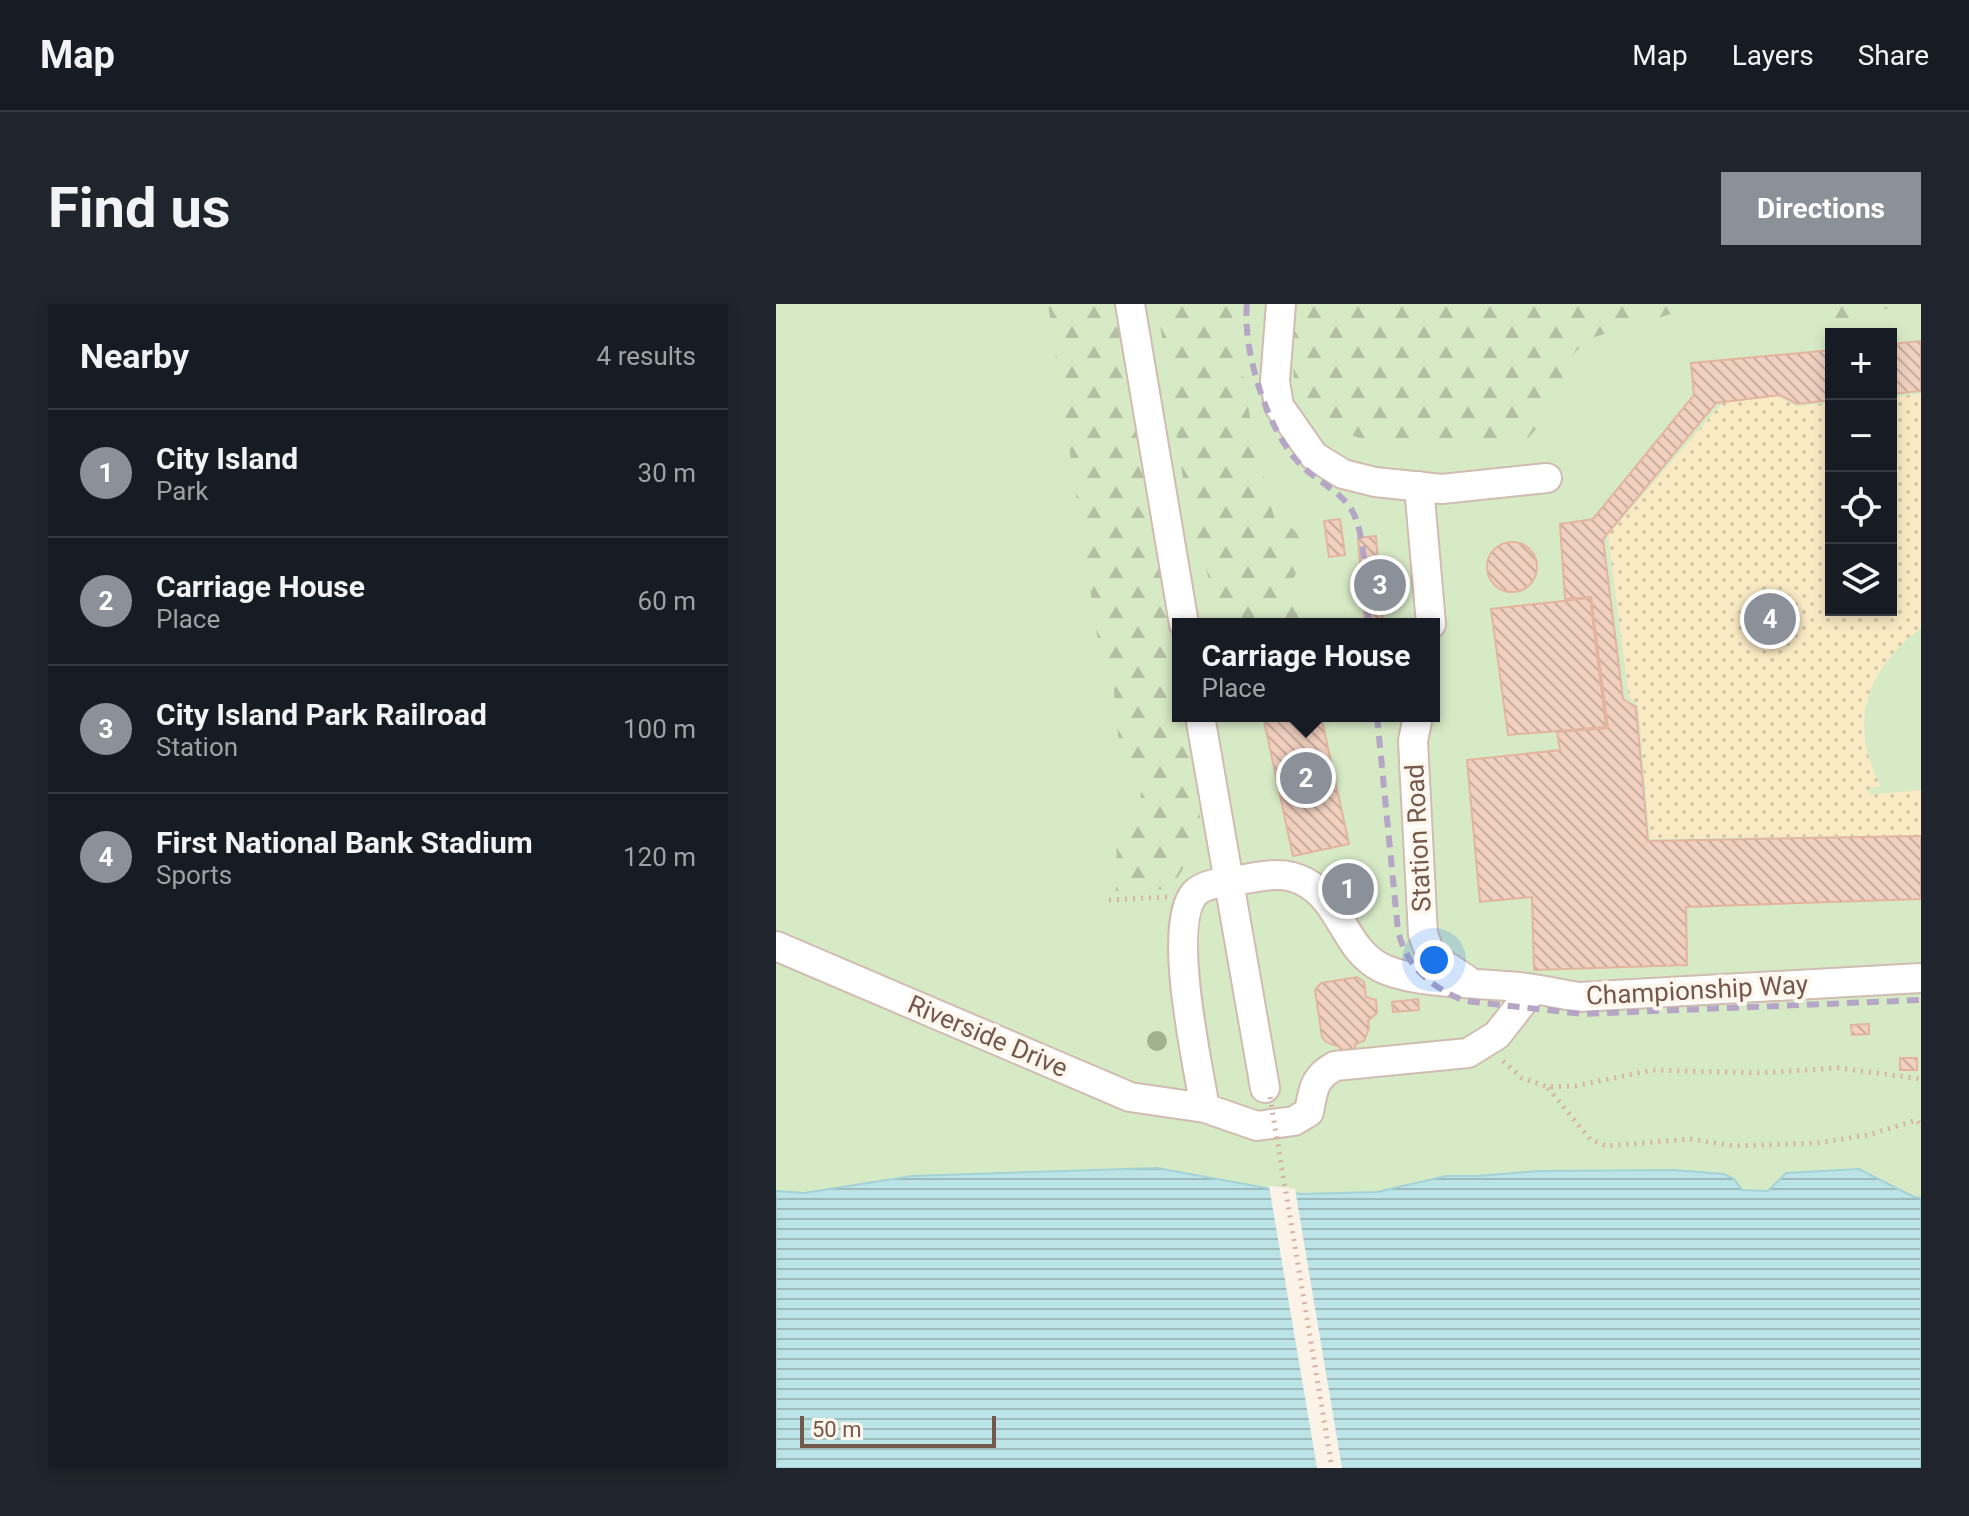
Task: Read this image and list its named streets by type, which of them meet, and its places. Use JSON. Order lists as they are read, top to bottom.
{
  "streets": {
    "lane": ["Station Road", "Championship Way", "Riverside Drive"]
  },
  "crossings": [
    ["Station Road", "Championship Way"]
  ],
  "scale_bar": "50 m",
  "page": {
    "header": "Map",
    "nav": ["Map", "Layers", "Share"],
    "buttons": "Directions",
    "title": "Find us",
    "heading": ["Nearby", "4 results"],
    "map_buttons": ["+", "−"],
    "list": [
      {
        "mark": "1",
        "name": "City Island",
        "note": "Park",
        "value": "30 m"
      },
      {
        "mark": "2",
        "name": "Carriage House",
        "note": "Place",
        "value": "60 m"
      },
      {
        "mark": "3",
        "name": "City Island Park Railroad",
        "note": "Station",
        "value": "100 m"
      },
      {
        "mark": "4",
        "name": "First National Bank Stadium",
        "note": "Sports",
        "value": "120 m"
      }
    ],
    "pins": [
      "3",
      "4",
      "2",
      "1"
    ],
    "popup": ["Carriage House", "Place"],
    "scale": "50 m"
  }
}
